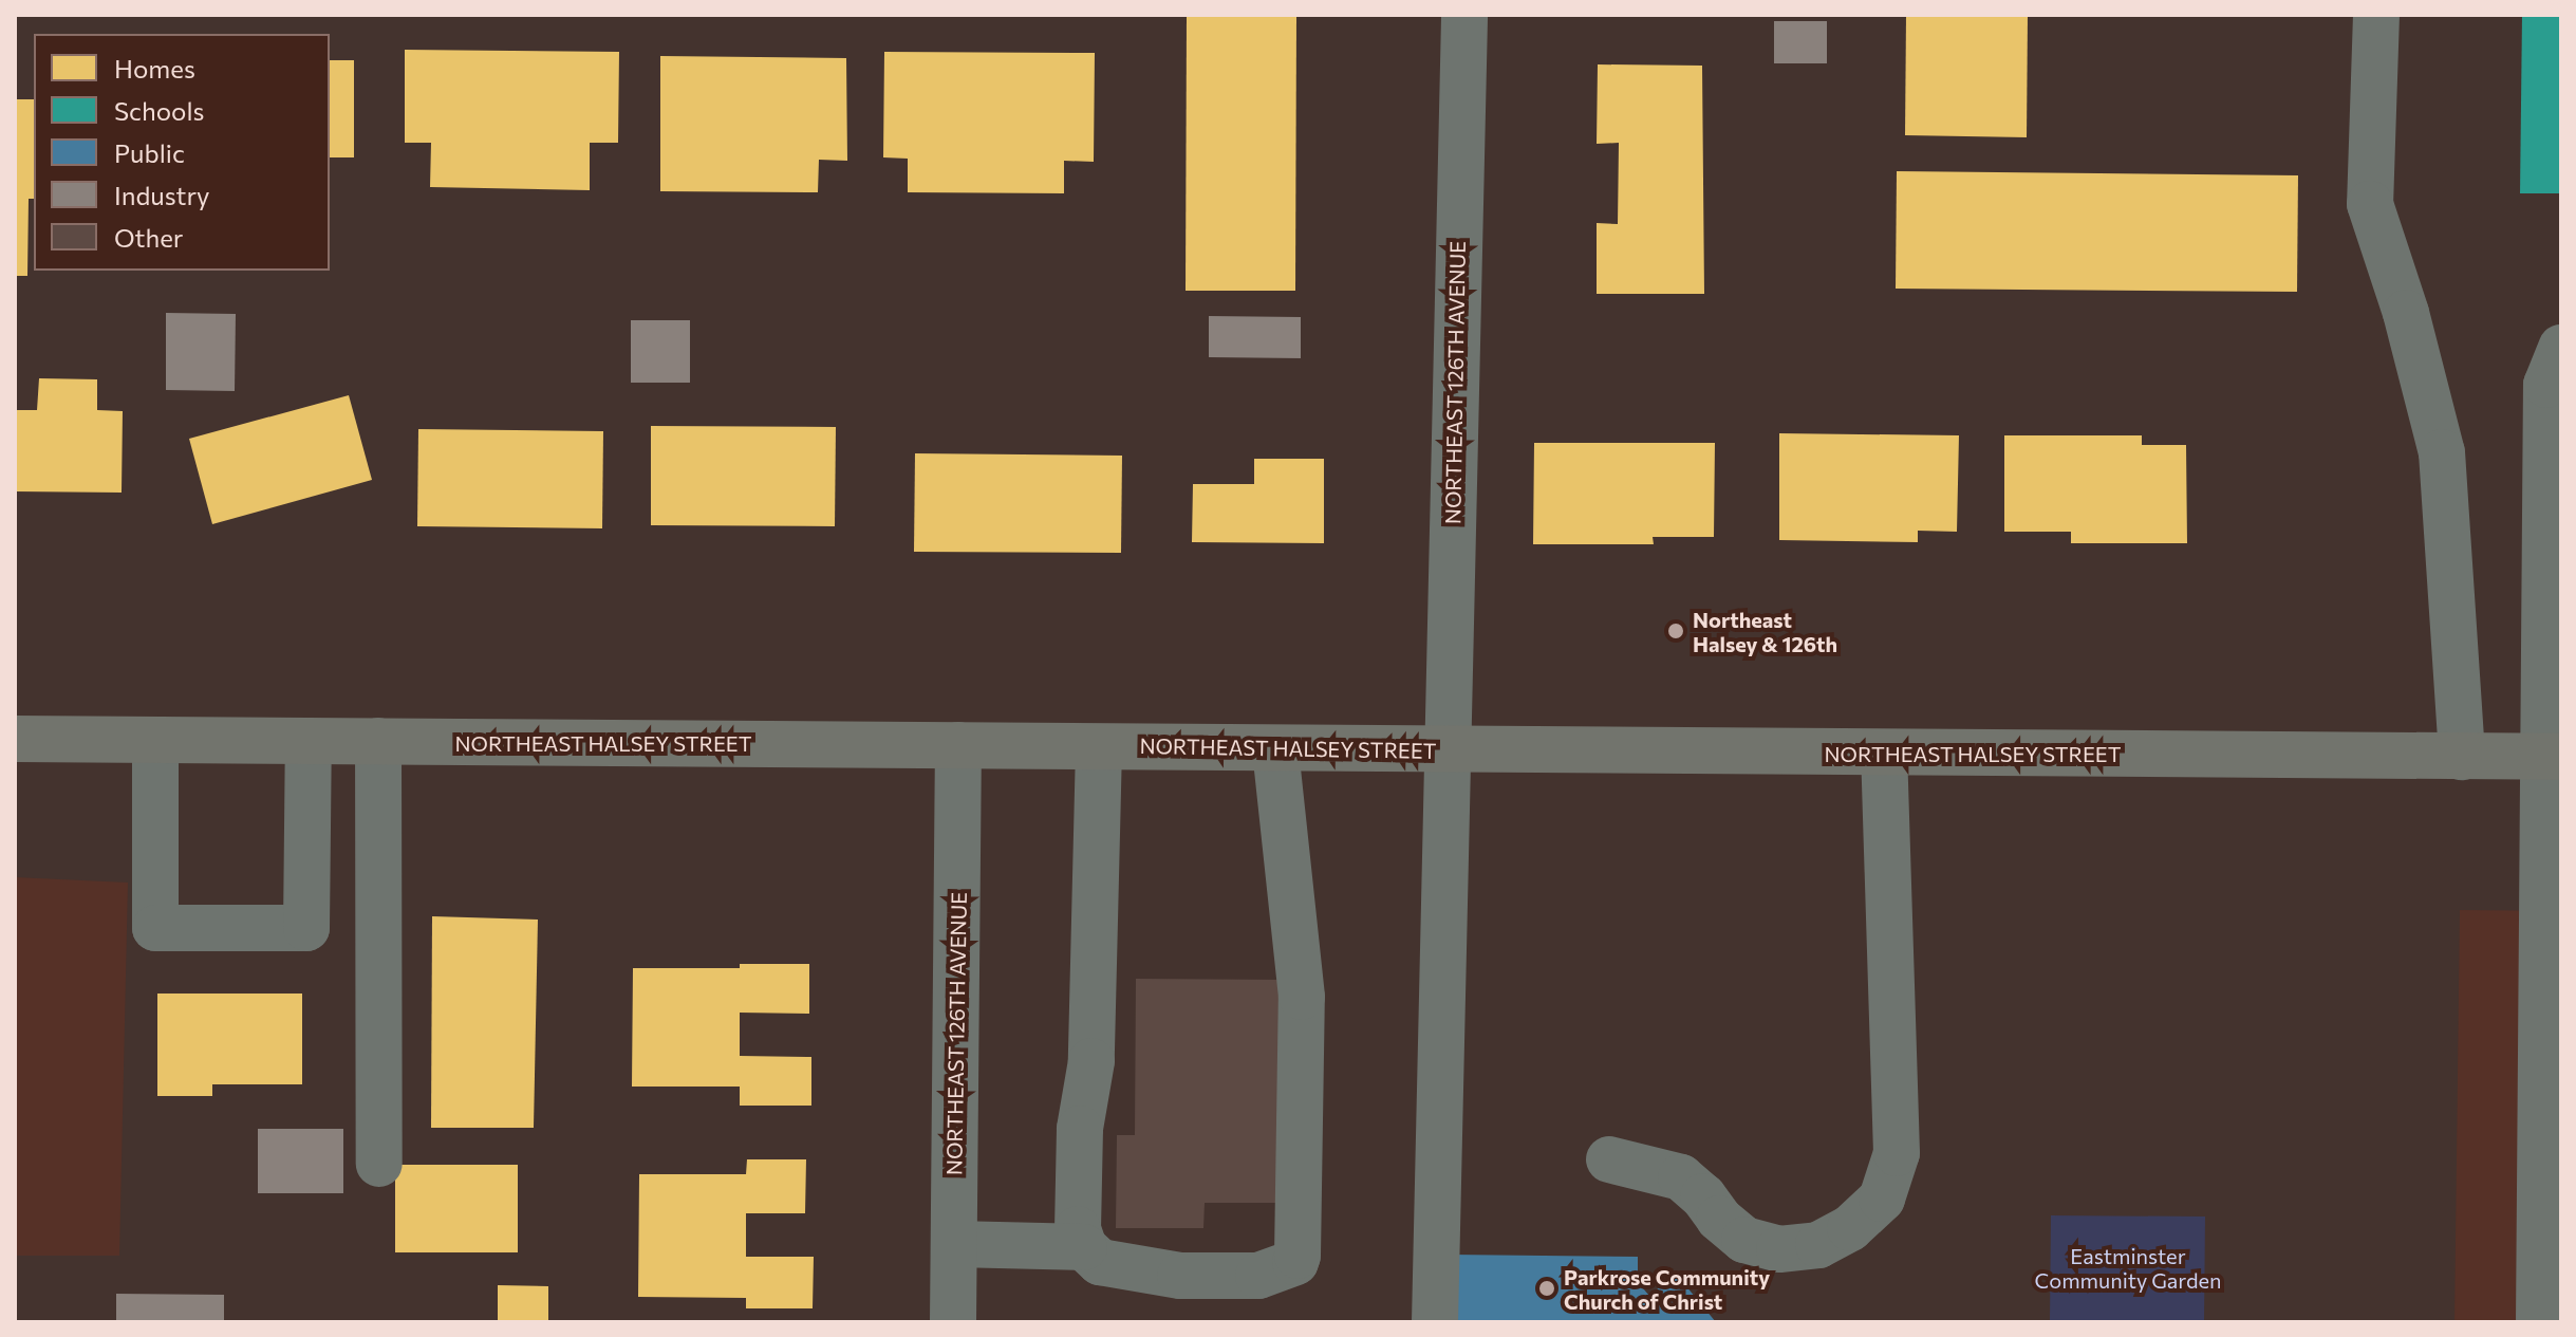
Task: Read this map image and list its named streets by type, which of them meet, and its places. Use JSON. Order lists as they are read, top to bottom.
{
  "streets": {
    "main road": ["NORTHEAST HALSEY STREET"],
    "street": ["NORTHEAST 126TH AVENUE"]
  },
  "crossings": [
    ["NORTHEAST 126TH AVENUE", "NORTHEAST HALSEY STREET"]
  ],
  "parks": ["Eastminster Community Garden"],
  "places": ["Northeast Halsey & 126th", "Parkrose Community Church of Christ"],
  "legend": [
    "Homes",
    "Schools",
    "Public",
    "Industry",
    "Other"
  ]
}
